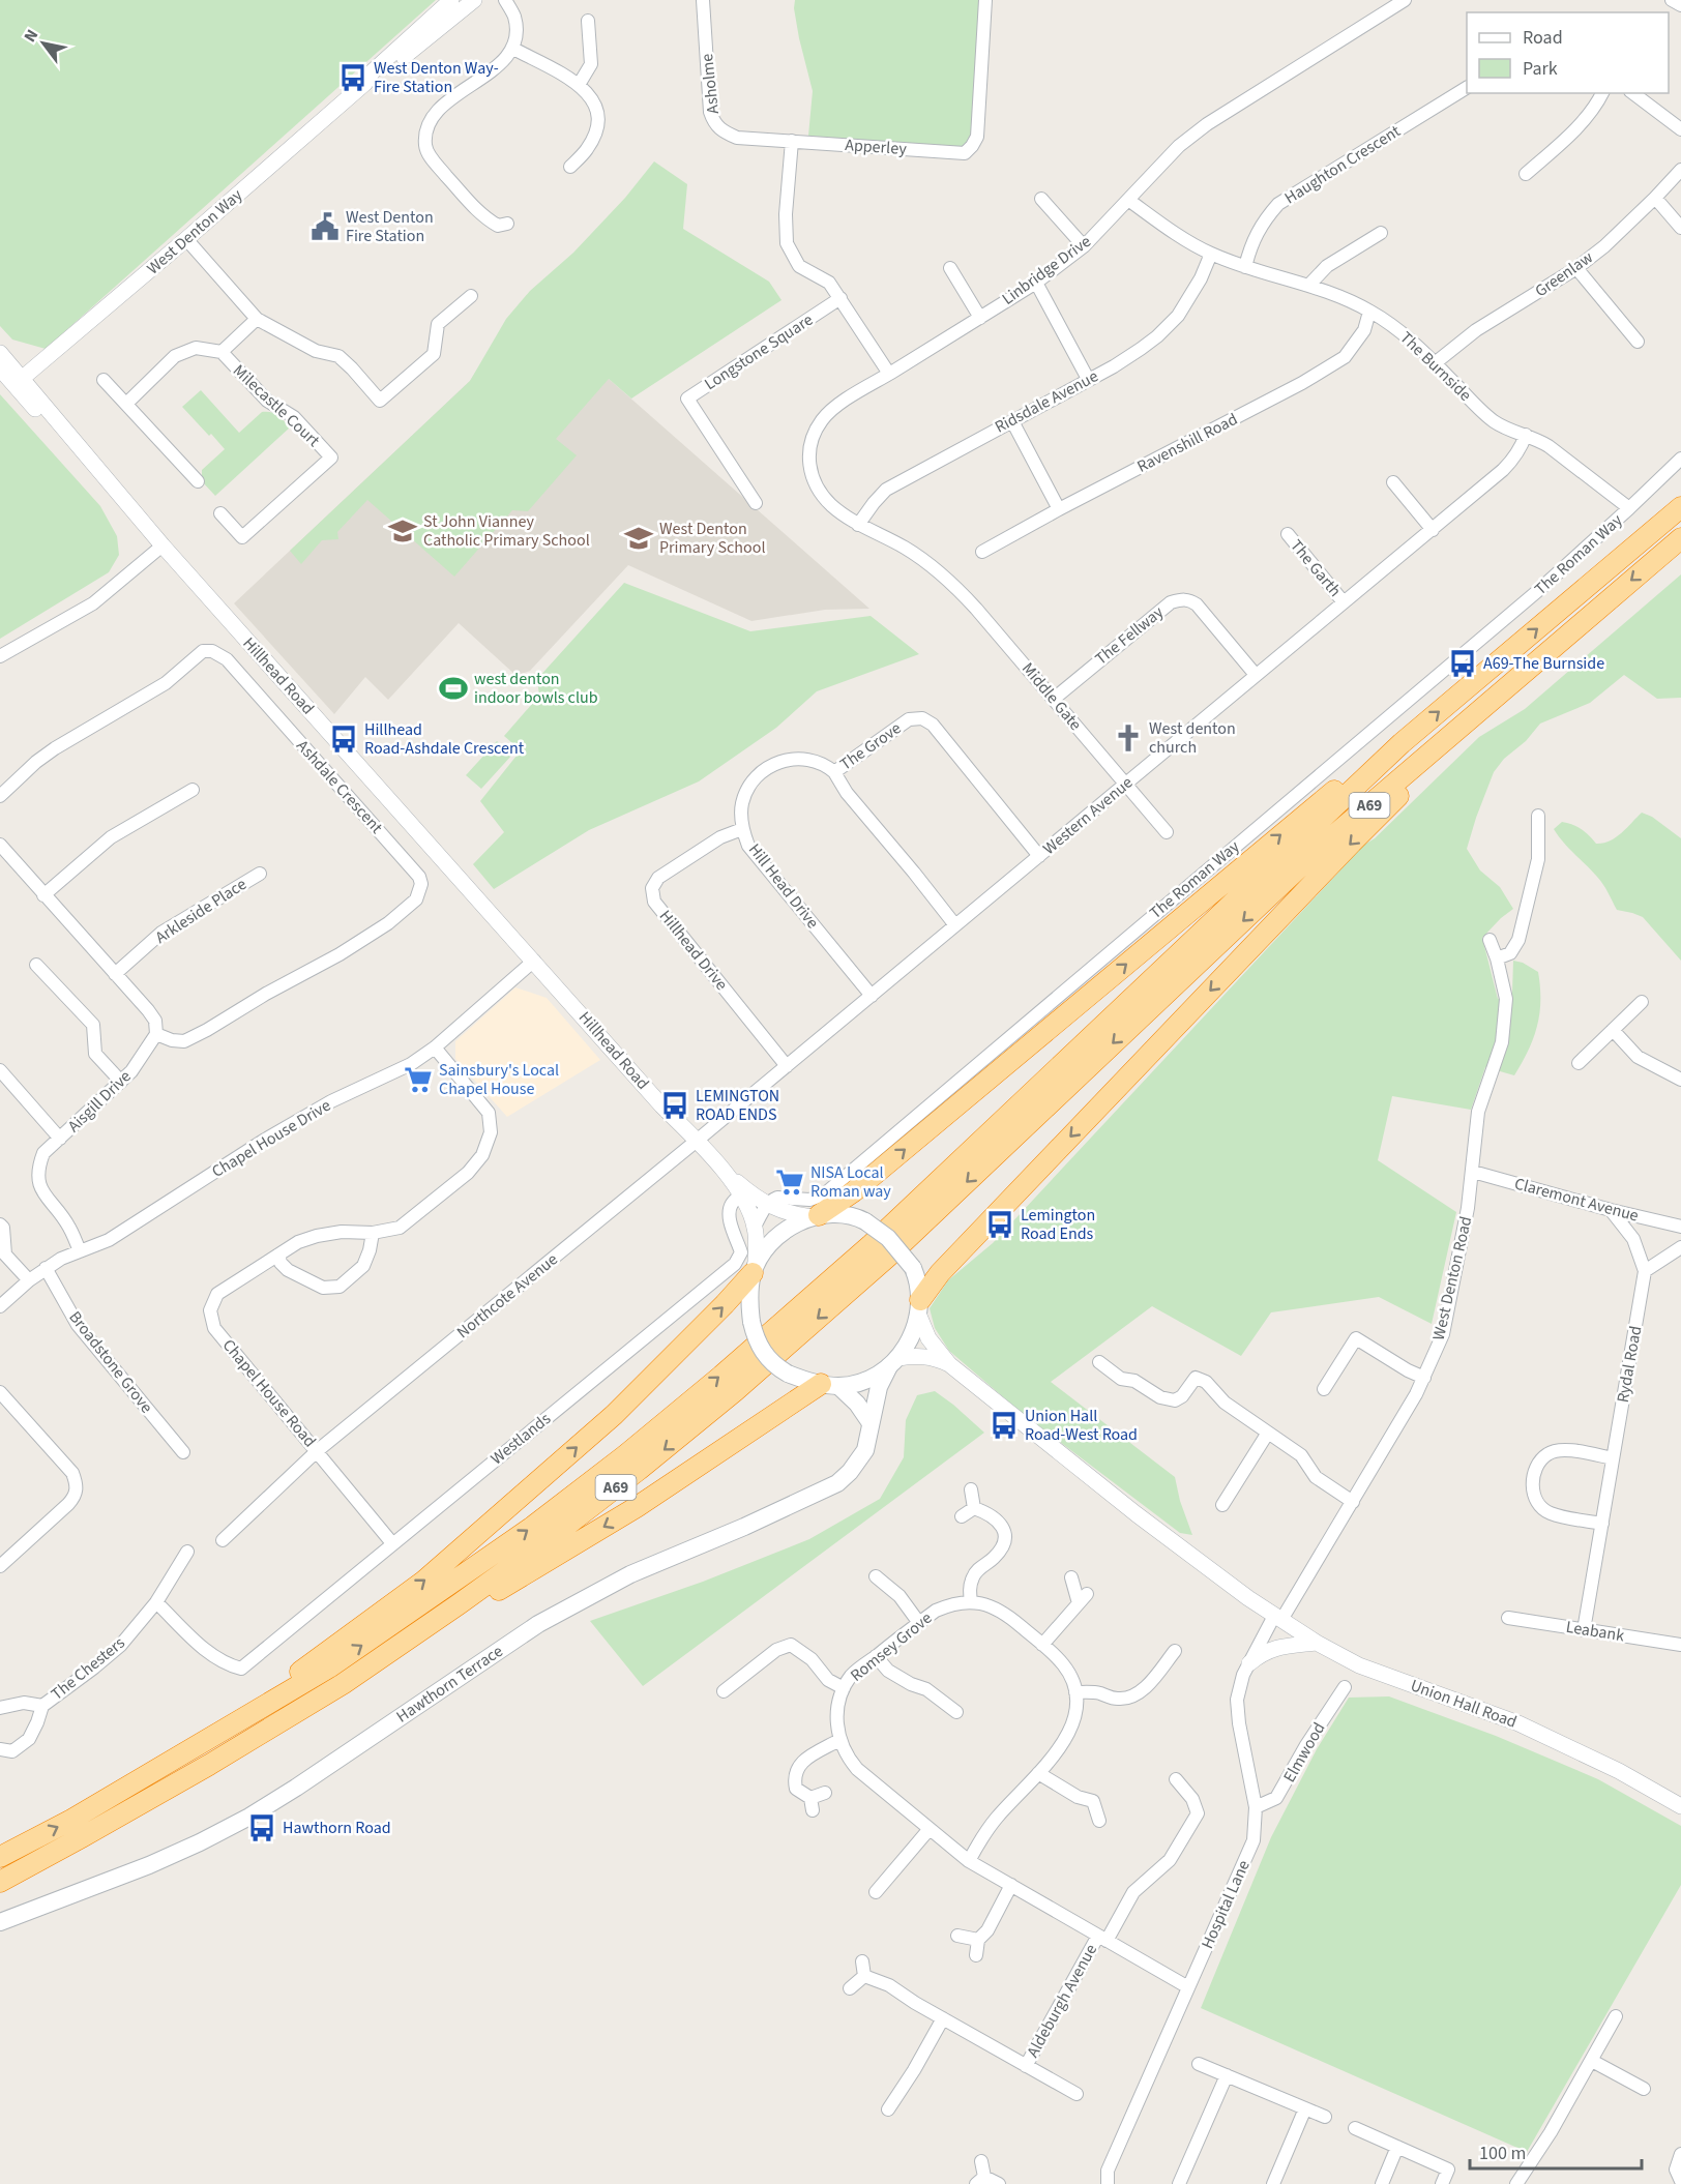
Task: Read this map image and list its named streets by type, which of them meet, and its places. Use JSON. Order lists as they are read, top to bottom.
{
  "streets": {
    "highway": ["A69"],
    "main road": ["Hawthorn Terrace"],
    "street": [
      "Asholme",
      "Apperley",
      "Haughton Crescent",
      "West Denton Way",
      "Linbridge Drive",
      "Greenlaw",
      "Longstone Square",
      "The Burnside",
      "Ridsdale Avenue",
      "Milecastle Court",
      "Ravenshill Road",
      "The Roman Way",
      "The Garth",
      "The Fellway",
      "Hillhead Road",
      "Middle Gate",
      "The Grove",
      "Ashdale Crescent",
      "Western Avenue",
      "Hill Head Drive",
      "Arkleside Place",
      "Hillhead Drive",
      "Aisgill Drive",
      "Chapel House Drive",
      "Claremont Avenue",
      "West Denton Road",
      "Northcote Avenue",
      "Broadstone Grove",
      "Rydal Road",
      "Chapel House Road",
      "Westlands",
      "Leabank",
      "Romsey Grove",
      "The Chesters",
      "Union Hall Road",
      "Elmwood",
      "Hospital Lane",
      "Aldeburgh Avenue"
    ]
  },
  "crossings": [
    ["Asholme", "Apperley"],
    ["Haughton Crescent", "The Burnside"],
    ["West Denton Way", "Hillhead Road"],
    ["Linbridge Drive", "The Burnside"],
    ["Linbridge Drive", "Ridsdale Avenue"],
    ["Linbridge Drive", "Middle Gate"],
    ["Greenlaw", "The Burnside"],
    ["The Burnside", "Ridsdale Avenue"],
    ["The Burnside", "Ravenshill Road"],
    ["The Burnside", "The Roman Way"],
    ["The Burnside", "Western Avenue"],
    ["The Roman Way", "Hillhead Road"],
    ["The Garth", "Western Avenue"],
    ["The Fellway", "Middle Gate"],
    ["The Fellway", "Western Avenue"],
    ["Hillhead Road", "Western Avenue"],
    ["Hillhead Road", "Chapel House Drive"],
    ["Hillhead Road", "Northcote Avenue"],
    ["Hillhead Road", "Westlands"],
    ["Hillhead Road", "Hawthorn Terrace"],
    ["Middle Gate", "Western Avenue"],
    ["The Grove", "Western Avenue"],
    ["The Grove", "Hill Head Drive"],
    ["Ashdale Crescent", "Aisgill Drive"],
    ["Western Avenue", "Hill Head Drive"],
    ["Western Avenue", "Hillhead Drive"],
    ["Western Avenue", "Northcote Avenue"],
    ["Hill Head Drive", "Hillhead Drive"],
    ["Aisgill Drive", "Chapel House Drive"],
    ["Chapel House Drive", "Broadstone Grove"],
    ["Chapel House Drive", "Chapel House Road"],
    ["Claremont Avenue", "West Denton Road"],
    ["West Denton Road", "Union Hall Road"],
    ["West Denton Road", "Hospital Lane"],
    ["Northcote Avenue", "Chapel House Road"],
    ["Rydal Road", "Leabank"],
    ["Chapel House Road", "Westlands"],
    ["Westlands", "The Chesters"],
    ["Romsey Grove", "Hospital Lane"],
    ["Romsey Grove", "Aldeburgh Avenue"],
    ["Union Hall Road", "Hospital Lane"],
    ["Elmwood", "Hospital Lane"]
  ],
  "places": {
    "bus stop": [
      "West Denton Way- Fire Station",
      "A69-The Burnside",
      "Hillhead Road-Ashdale Crescent",
      "LEMINGTON ROAD ENDS",
      "Lemington Road Ends",
      "Union Hall Road-West Road",
      "Hawthorn Road"
    ],
    "public building": ["West Denton Fire Station"],
    "school or university": ["St John Vianney Catholic Primary School", "West Denton Primary School"],
    "sports": ["west denton indoor bowls club"],
    "church": ["West denton church"],
    "supermarket": ["Sainsbury's Local Chapel House", "NISA Local Roman way"]
  },
  "legend": ["Road", "Park"],
  "scale_bar": "100 m",
  "north": "top left"
}
